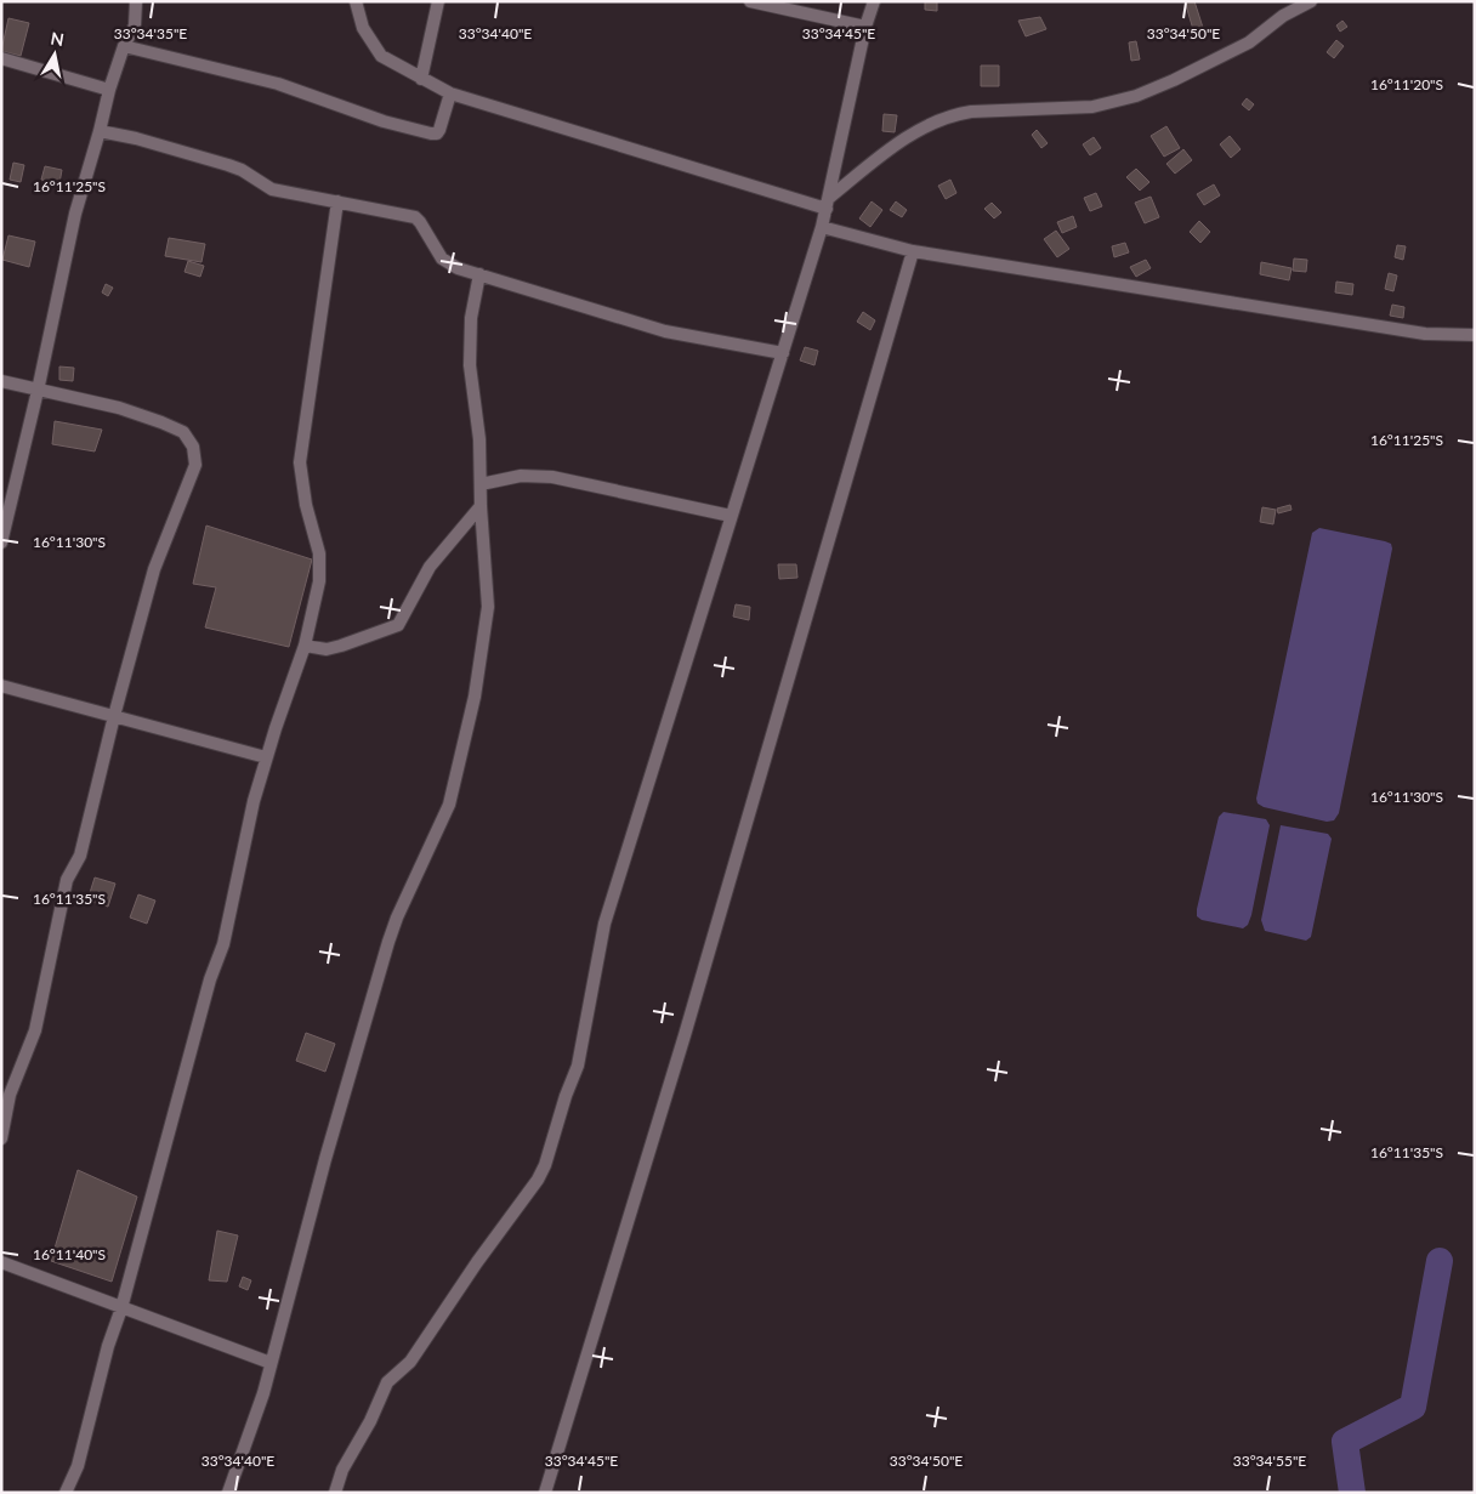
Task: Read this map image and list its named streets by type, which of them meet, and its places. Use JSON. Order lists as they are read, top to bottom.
{
  "north": "top",
  "coordinates": [
    "33°34'35\"E",
    "33°34'40\"E",
    "33°34'45\"E",
    "33°34'50\"E",
    "16°11'20\"S",
    "16°11'25\"S",
    "16°11'30\"S",
    "16°11'35\"S",
    "16°11'40\"S",
    "33°34'55\"E"
  ]
}
